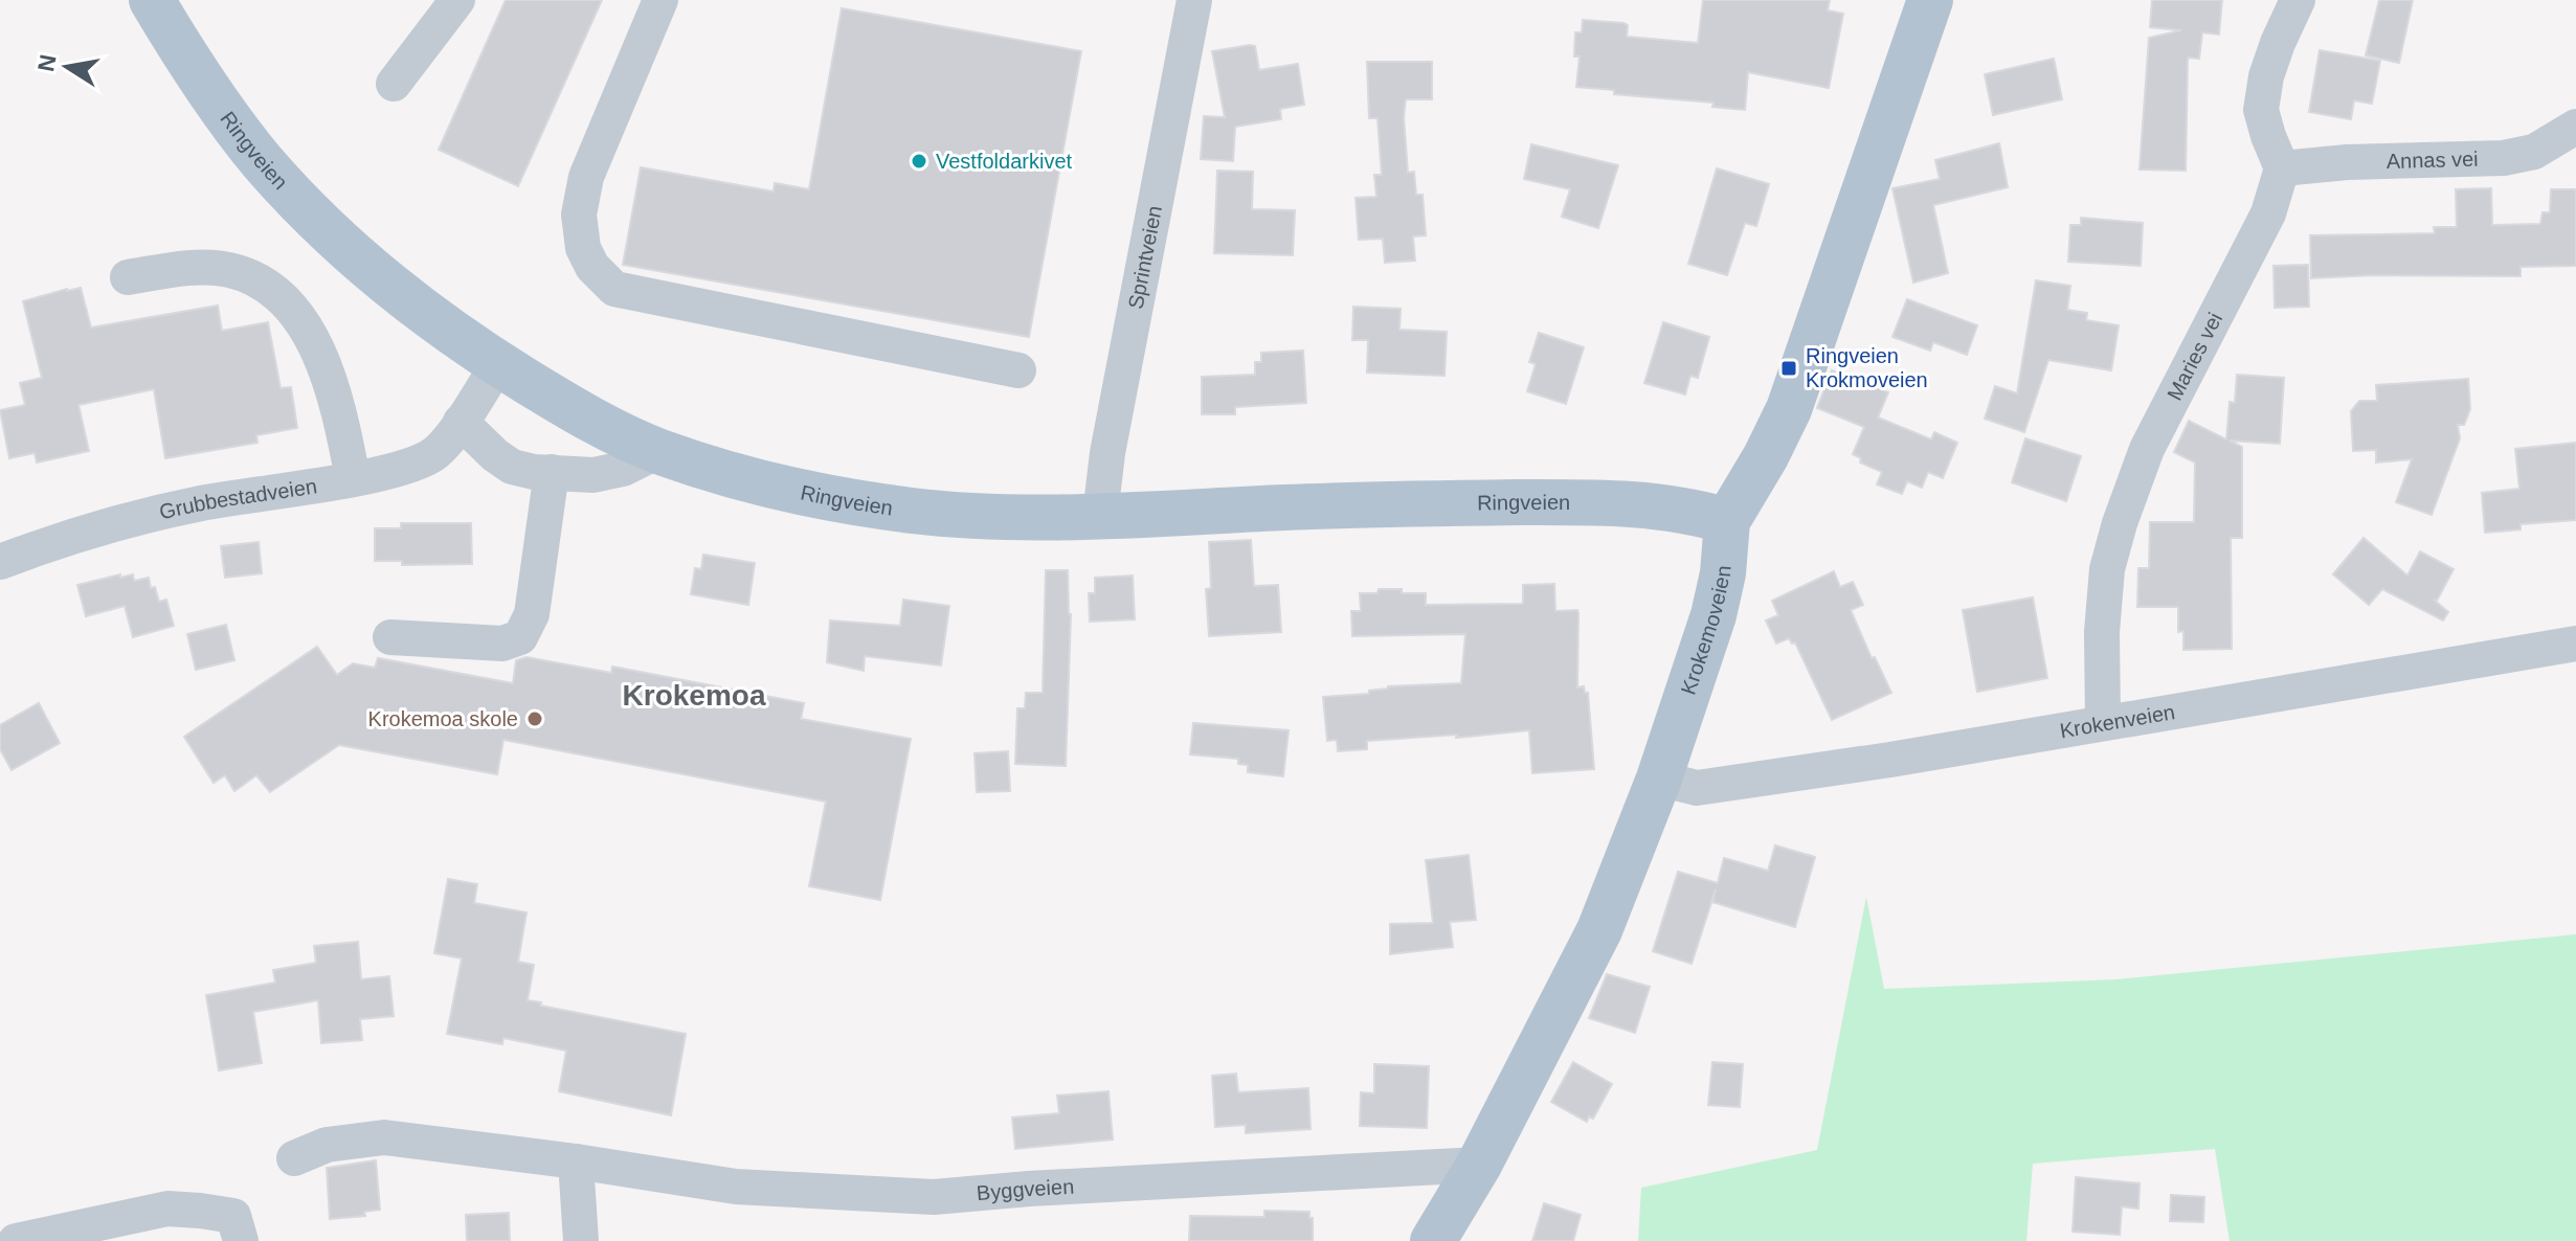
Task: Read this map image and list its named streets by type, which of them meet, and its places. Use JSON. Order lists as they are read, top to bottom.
{
  "streets": {
    "main road": ["Ringveien", "Krokemoveien"],
    "street": [
      "Annas vei",
      "Sprintveien",
      "Maries vei",
      "Grubbestadveien",
      "Krokenveien",
      "Byggveien"
    ]
  },
  "crossings": [
    ["Ringveien", "Sprintveien"],
    ["Ringveien", "Grubbestadveien"],
    ["Ringveien", "Krokemoveien"],
    ["Annas vei", "Maries vei"],
    ["Maries vei", "Krokenveien"],
    ["Krokemoveien", "Krokenveien"],
    ["Krokemoveien", "Byggveien"]
  ],
  "districts": ["Krokemoa"],
  "places": {
    "other": ["Vestfoldarkivet", "Krokemoa skole"],
    "transit": ["Ringveien Krokmoveien"]
  },
  "north": "left"
}
